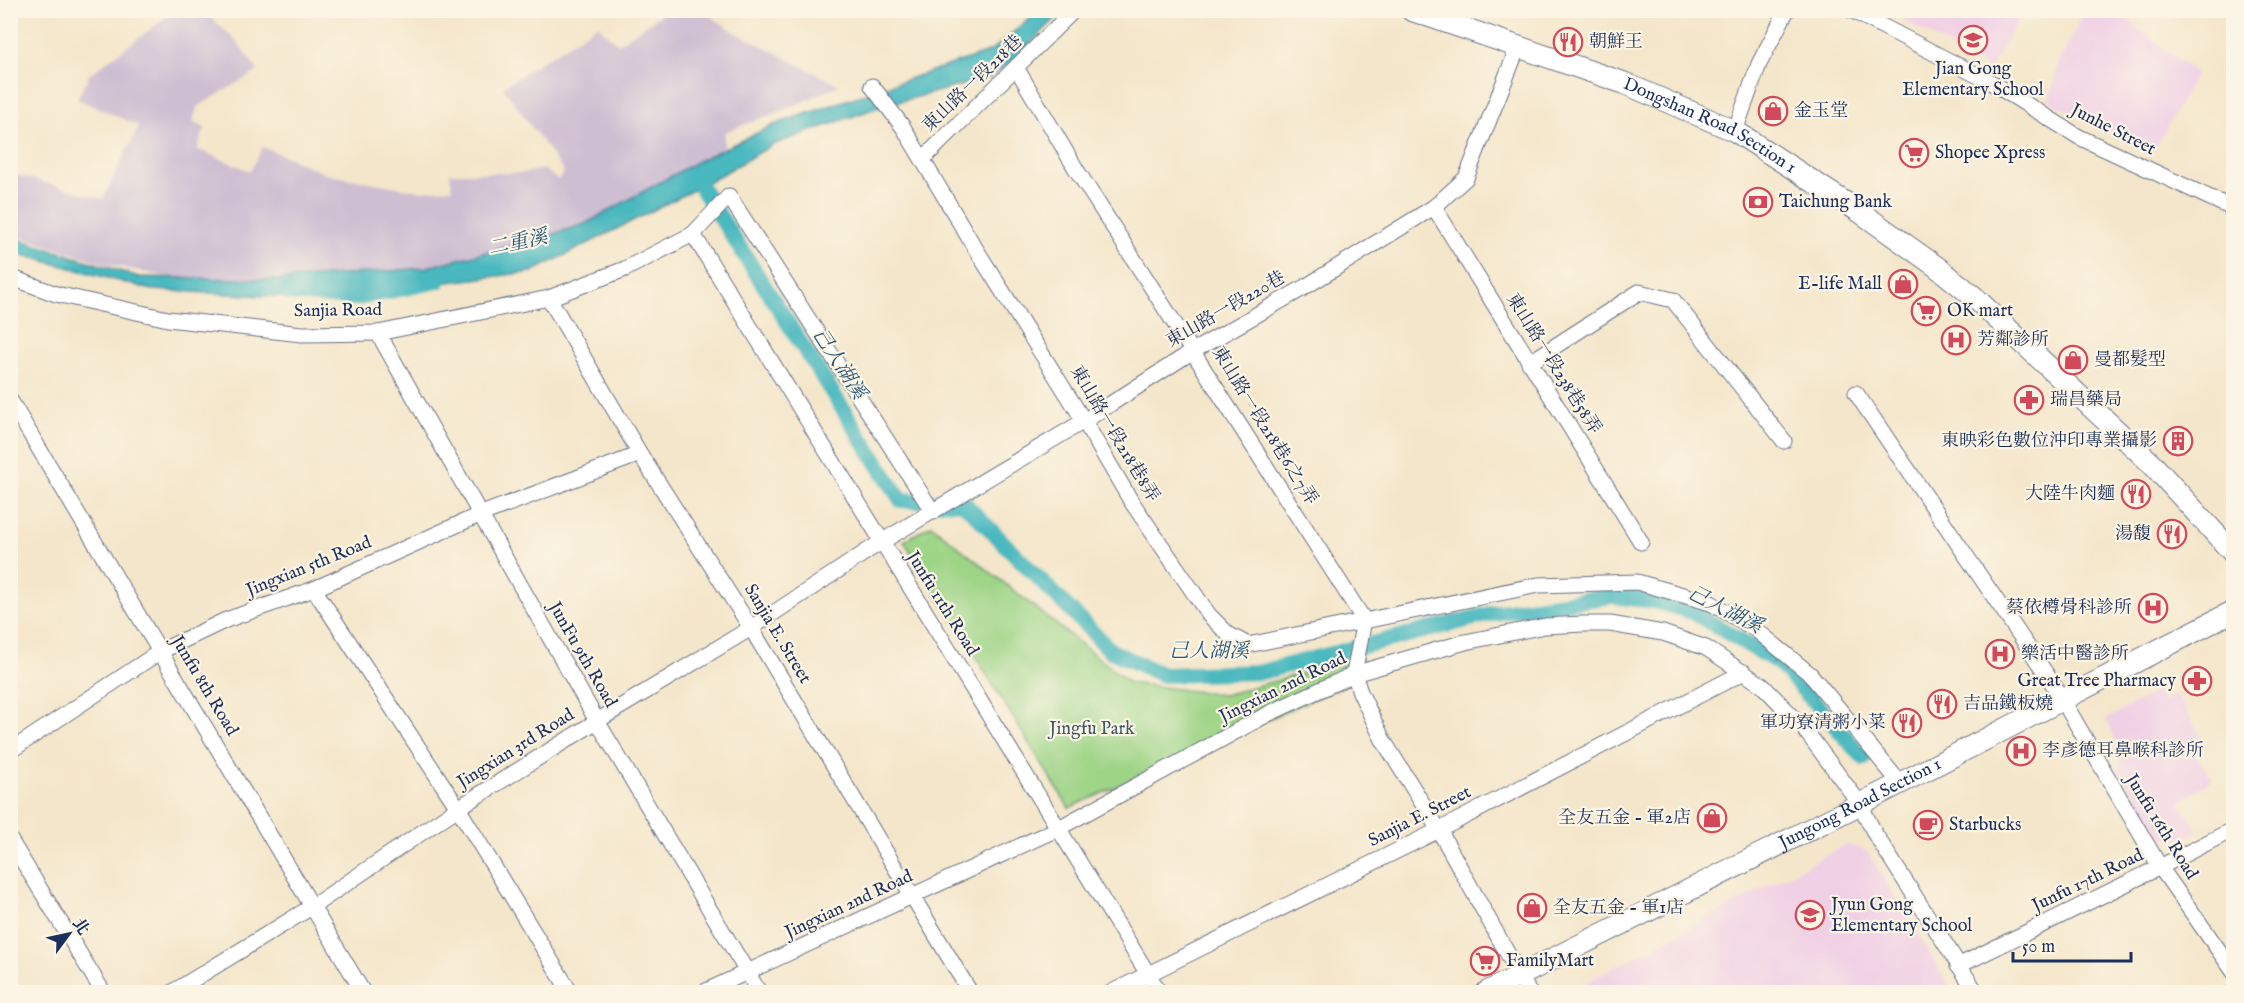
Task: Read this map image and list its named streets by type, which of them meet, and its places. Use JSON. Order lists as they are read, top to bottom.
{
  "streets": {
    "main road": ["Dongshan Road Section 1", "Jungong Road Section 1"],
    "street": [
      "東山路一段218巷",
      "Junhe Street",
      "東山路一段220巷",
      "Sanjia Road",
      "東山路一段238巷58弄",
      "東山路一段218巷6之7弄",
      "東山路一段218巷8弄",
      "Jingxian 5th Road",
      "Junfu 11th Road",
      "Sanjia E. Street",
      "JunFu 9th Road",
      "Junfu 8th Road",
      "Jingxian 2nd Road",
      "Jingxian 3rd Road",
      "Junfu 16th Road",
      "Junfu 17th Road"
    ]
  },
  "crossings": [
    ["東山路一段218巷", "東山路一段218巷6之7弄"],
    ["東山路一段218巷", "東山路一段218巷8弄"],
    ["Dongshan Road Section 1", "東山路一段220巷"],
    ["東山路一段220巷", "Sanjia Road"],
    ["東山路一段220巷", "東山路一段238巷58弄"],
    ["東山路一段220巷", "東山路一段218巷6之7弄"],
    ["東山路一段220巷", "東山路一段218巷8弄"],
    ["東山路一段220巷", "Junfu 11th Road"],
    ["東山路一段220巷", "Jingxian 3rd Road"],
    ["Sanjia Road", "Junfu 11th Road"],
    ["Sanjia Road", "Sanjia E. Street"],
    ["Sanjia Road", "JunFu 9th Road"],
    ["東山路一段218巷6之7弄", "東山路一段218巷8弄"],
    ["東山路一段218巷8弄", "Jungong Road Section 1"],
    ["Jingxian 5th Road", "Sanjia E. Street"],
    ["Jingxian 5th Road", "JunFu 9th Road"],
    ["Jingxian 5th Road", "Junfu 8th Road"],
    ["Junfu 11th Road", "Sanjia E. Street"],
    ["Junfu 11th Road", "Jingxian 2nd Road"],
    ["Junfu 11th Road", "Jingxian 3rd Road"],
    ["Sanjia E. Street", "Jingxian 2nd Road"],
    ["Sanjia E. Street", "Jingxian 3rd Road"],
    ["JunFu 9th Road", "Jingxian 2nd Road"],
    ["JunFu 9th Road", "Jingxian 3rd Road"],
    ["Junfu 8th Road", "Jingxian 3rd Road"],
    ["Jingxian 2nd Road", "Jungong Road Section 1"],
    ["Jingxian 2nd Road", "Junfu 17th Road"],
    ["Jungong Road Section 1", "Junfu 16th Road"],
    ["Junfu 16th Road", "Junfu 17th Road"]
  ],
  "water": ["二重溪", "己人湖溪"],
  "parks": ["Jingfu Park"],
  "places": {
    "school or university": ["Jian Gong Elementary School", "Jyun Gong Elementary School"],
    "restaurant": [
      "朝鮮王",
      "大陸牛肉麵",
      "湯馥",
      "吉品鐵板燒",
      "軍功寮清粥小菜"
    ],
    "shop": [
      "金玉堂",
      "E-life Mall",
      "曼都髮型",
      "全友五金 - 軍2店",
      "全友五金 - 軍1店"
    ],
    "supermarket": ["Shopee Xpress", "OK mart", "FamilyMart"],
    "bank": ["Taichung Bank"],
    "hospital": [
      "芳鄰診所",
      "蔡依樽骨科診所",
      "樂活中醫診所",
      "李彥德耳鼻喉科診所"
    ],
    "pharmacy": ["瑞昌藥局", "Great Tree Pharmacy"],
    "building": ["東映彩色數位沖印專業攝影"],
    "cafe": ["Starbucks"]
  },
  "scale_bar": "50 m",
  "north": "top right"
}
